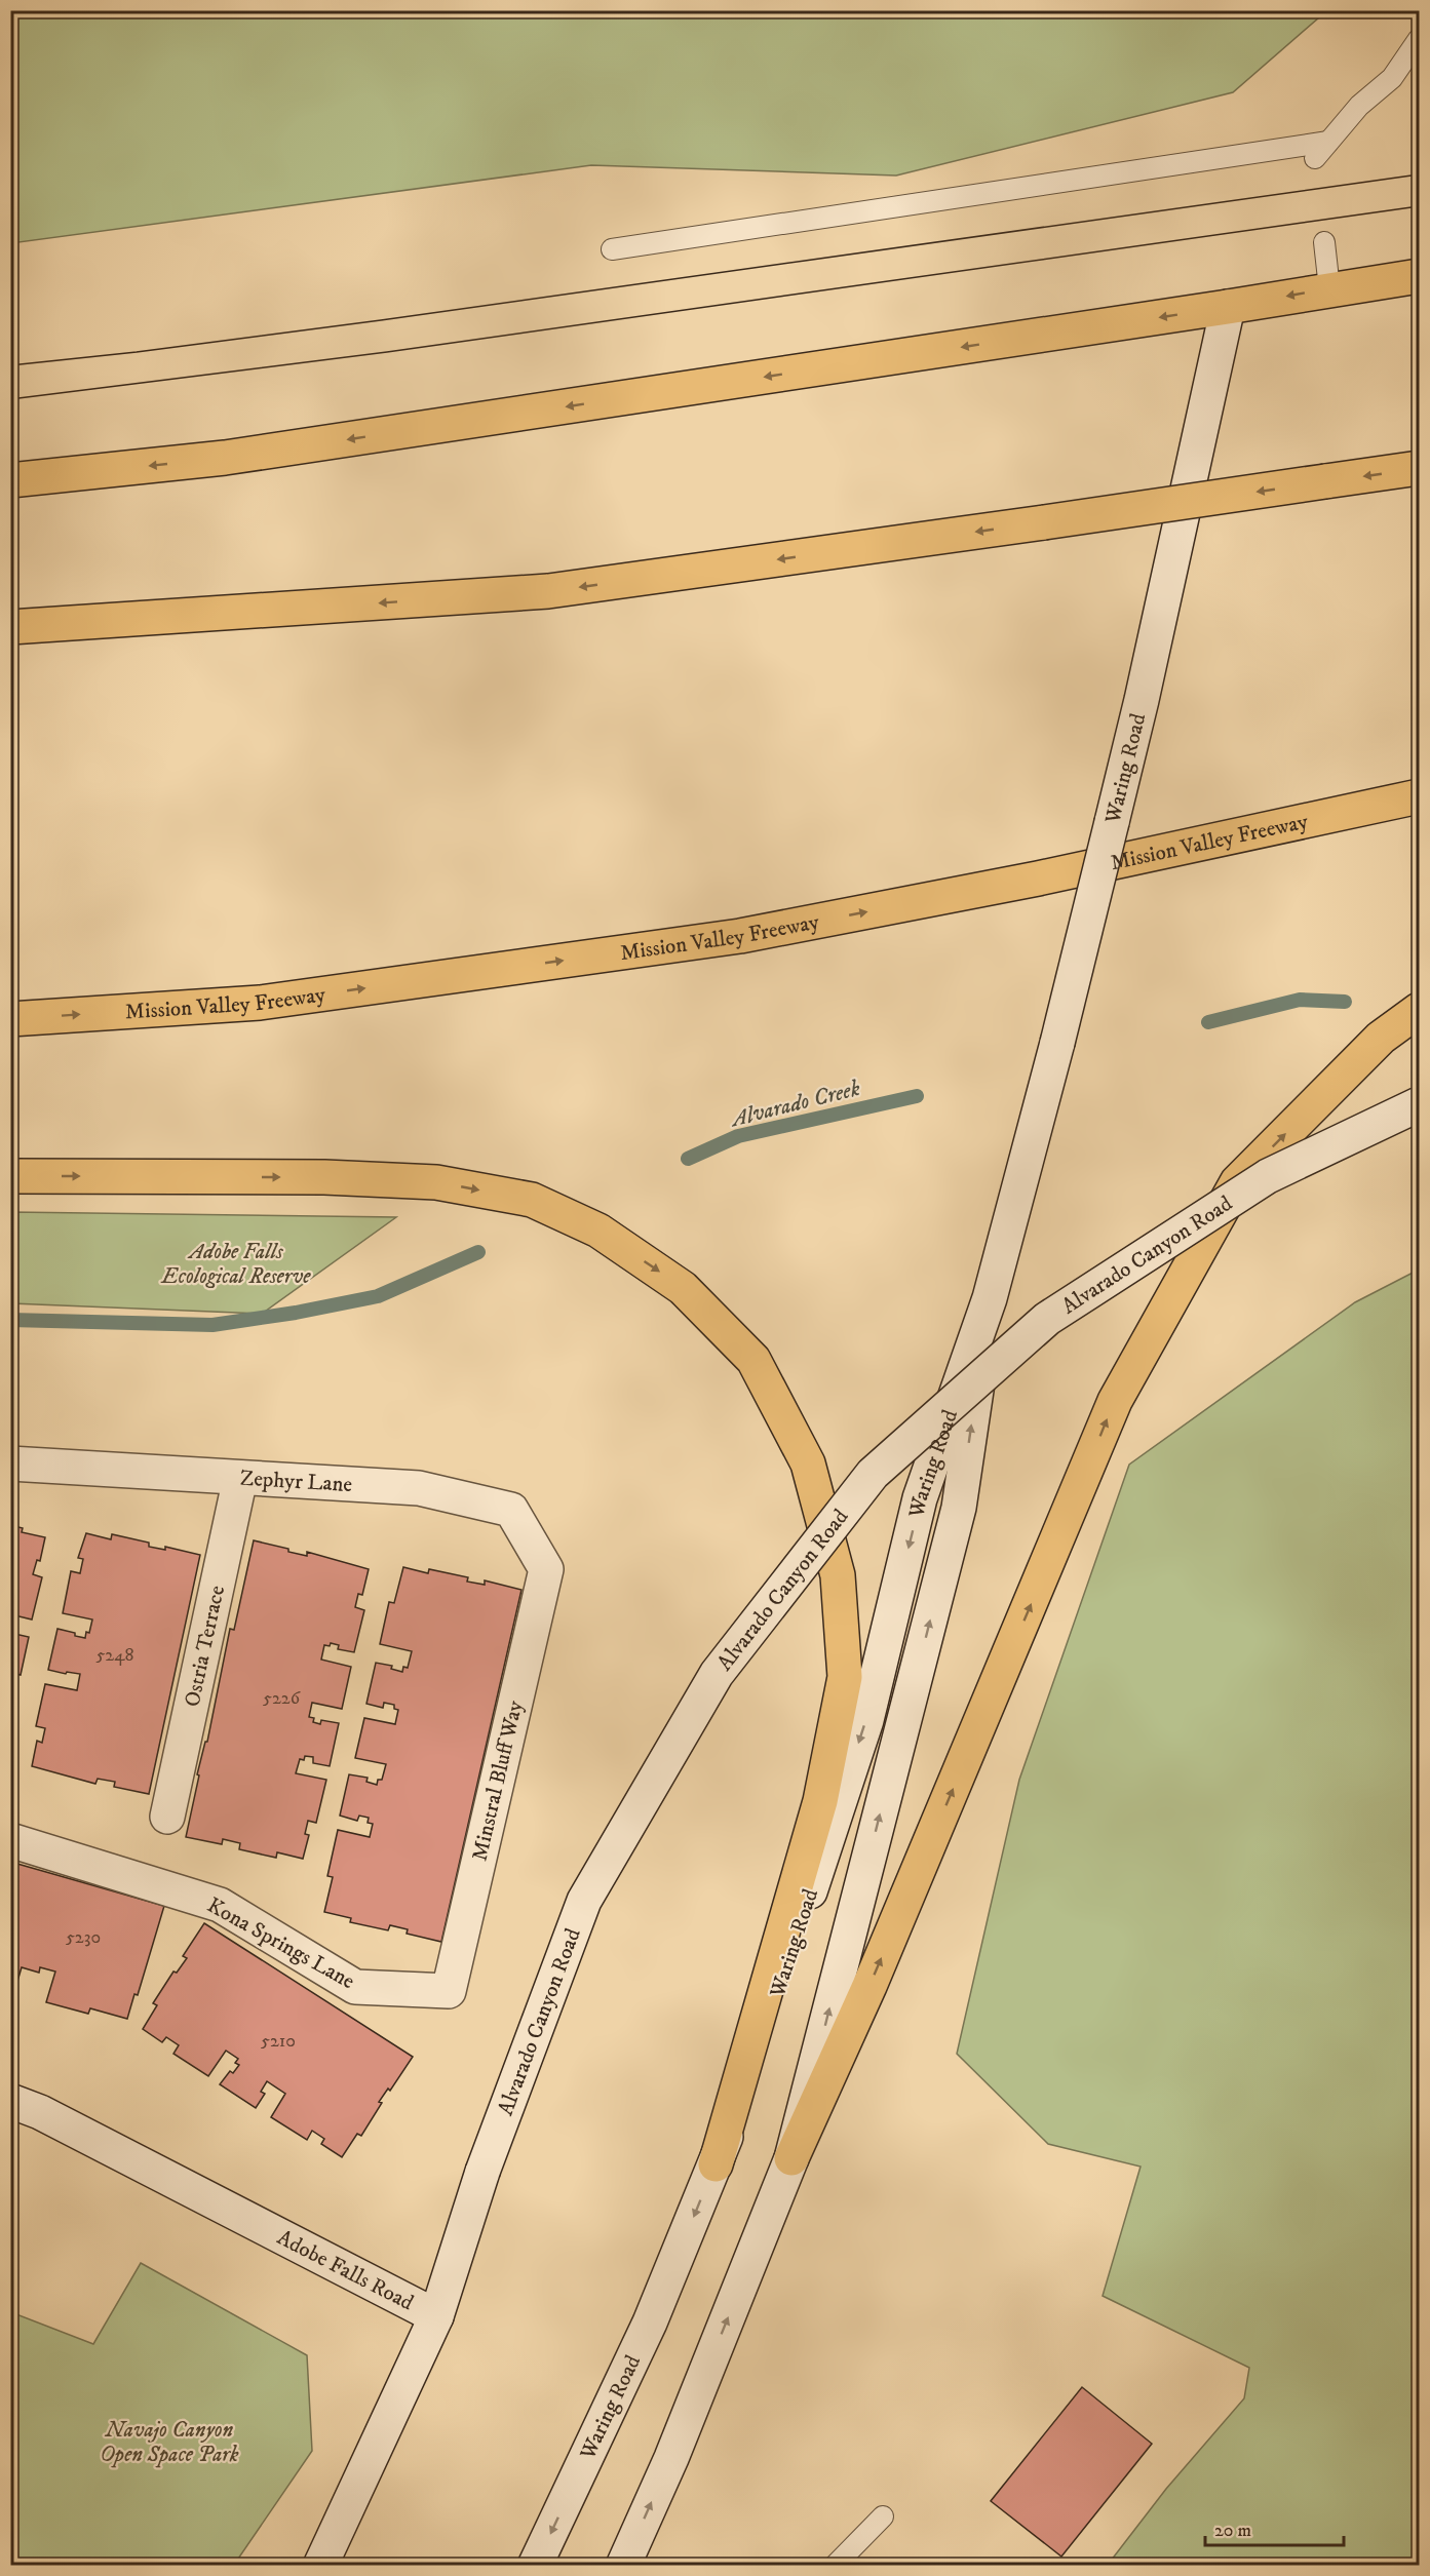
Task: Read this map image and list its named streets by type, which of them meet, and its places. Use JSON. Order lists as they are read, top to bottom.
{
  "streets": {
    "highway": ["Mission Valley Freeway"],
    "street": [
      "Waring Road",
      "Alvarado Canyon Road",
      "Zephyr Lane",
      "Ostria Terrace",
      "Minstral Bluff Way",
      "Kona Springs Lane",
      "Adobe Falls Road"
    ]
  },
  "crossings": [
    ["Alvarado Canyon Road", "Adobe Falls Road"],
    ["Zephyr Lane", "Ostria Terrace"],
    ["Zephyr Lane", "Minstral Bluff Way"],
    ["Minstral Bluff Way", "Kona Springs Lane"]
  ],
  "one_way": ["Mission Valley Freeway"],
  "water": ["Alvarado Creek"],
  "parks": ["Adobe Falls Ecological Reserve", "Navajo Canyon Open Space Park"],
  "house_numbers": [
    "5248",
    "5226",
    "5230",
    "5210"
  ],
  "scale_bar": "20 m"
}
